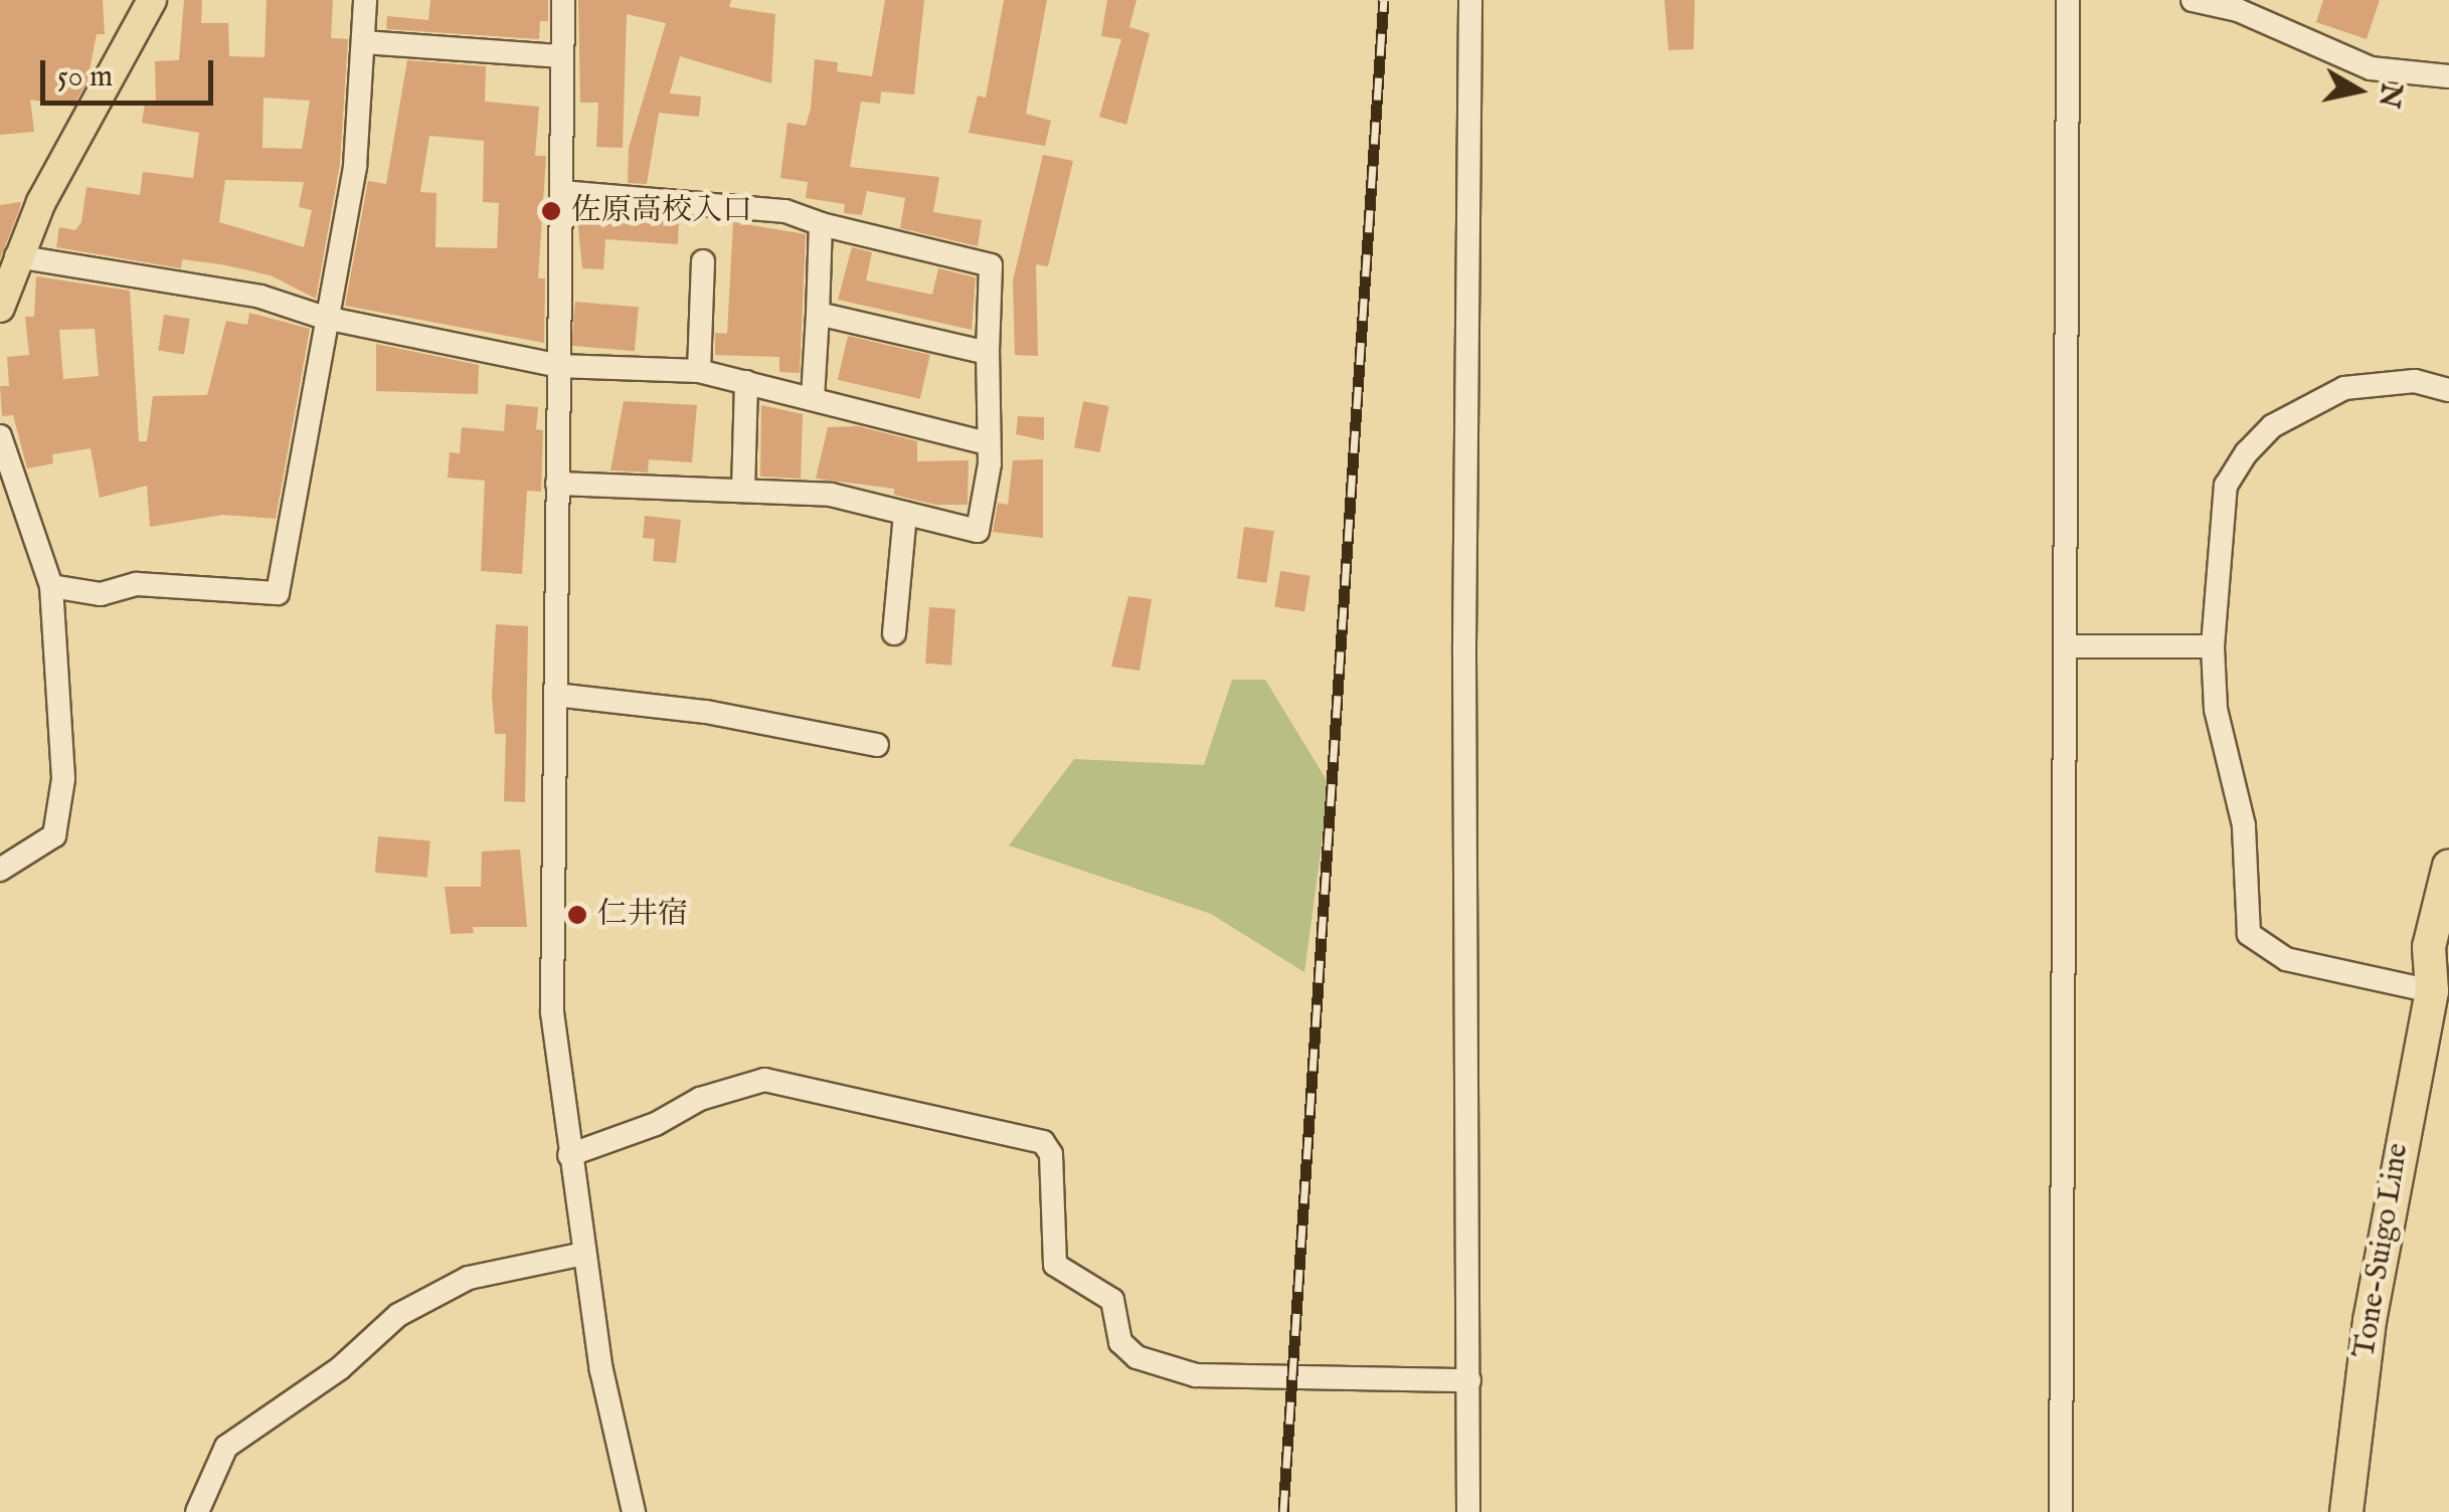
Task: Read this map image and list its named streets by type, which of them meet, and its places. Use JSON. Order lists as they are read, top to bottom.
{
  "streets": {
    "highway": ["Tone-Suigo Line"]
  },
  "places": ["佐原高校入口", "仁井宿"],
  "scale_bar": "50 m",
  "north": "right"
}
